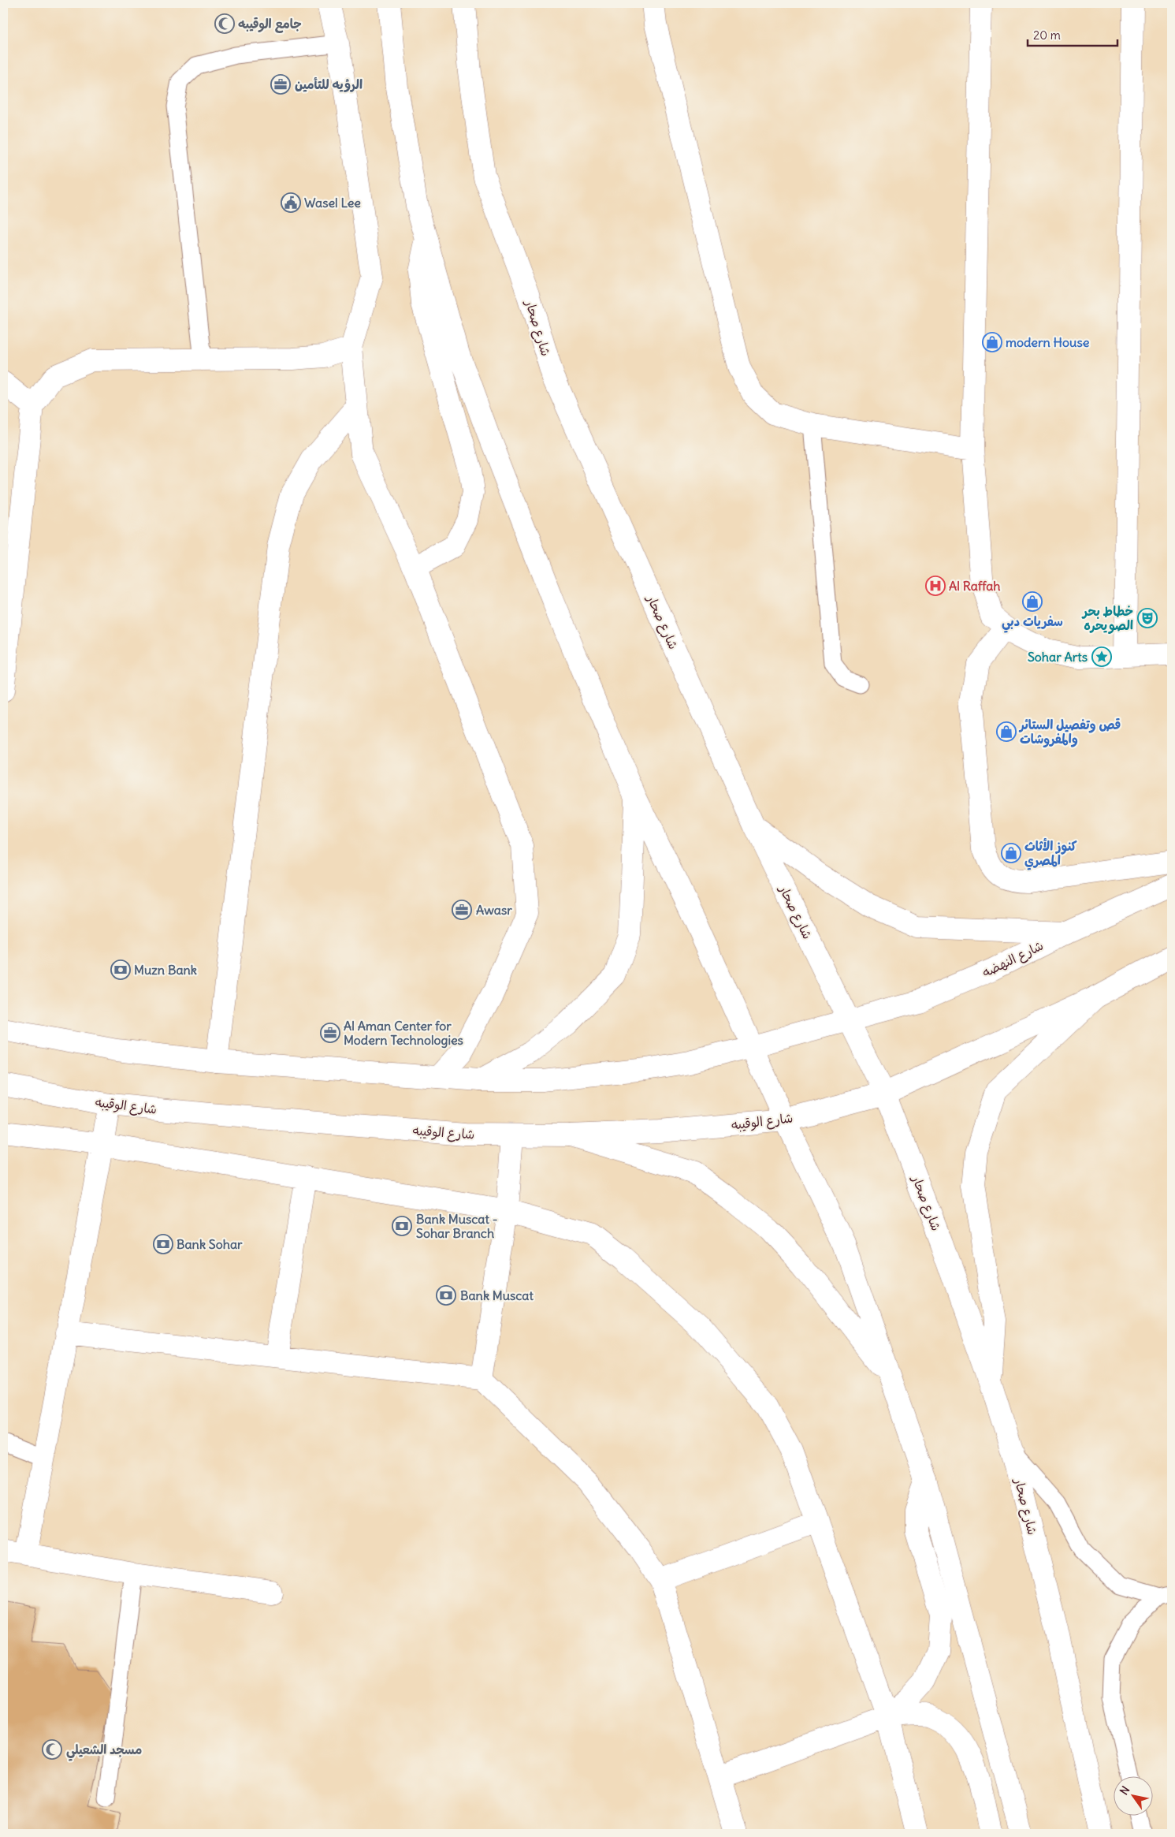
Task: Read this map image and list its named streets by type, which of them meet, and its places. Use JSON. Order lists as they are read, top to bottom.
{
  "streets": {
    "street": ["شارع صحار", "شارع النهضه", "شارع الوقيبه"]
  },
  "crossings": [
    ["شارع صحار", "شارع النهضه"],
    ["شارع صحار", "شارع الوقيبه"]
  ],
  "places": {
    "mosque": ["جامع الوقيبه", "مسجد الشعيلي"],
    "office": ["الرؤيه للتأمين", "Awasr", "Al Aman Center for Modern Technologies"],
    "public building": ["Wasel Lee"],
    "shop": [
      "modern House",
      "سفريات دبي",
      "قص وتفصيل الستائر والمفروشات",
      "كنوز الأثاث المصري"
    ],
    "hospital": ["Al Raffah"],
    "theatre": ["خطاط بحر الصويحره"],
    "place": ["Sohar Arts"],
    "bank": [
      "Muzn Bank",
      "Bank Muscat - Sohar Branch",
      "Bank Sohar",
      "Bank Muscat"
    ]
  },
  "scale_bar": "20 m",
  "north": "top left"
}
